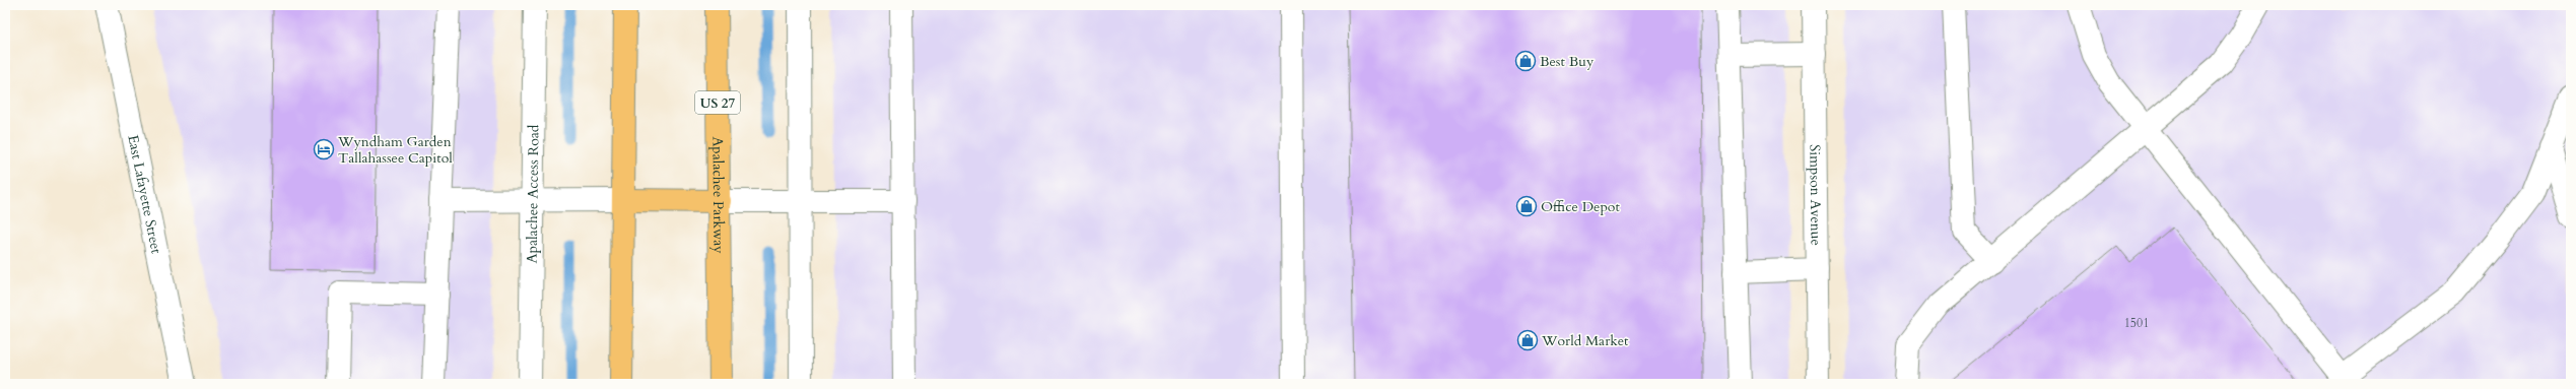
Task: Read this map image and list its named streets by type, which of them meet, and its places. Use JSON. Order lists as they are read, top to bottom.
{
  "streets": {
    "main road": ["US 27", "Apalachee Parkway"],
    "street": ["East Lafayette Street", "Apalachee Access Road", "Simpson Avenue"]
  },
  "places": {
    "shop": ["Best Buy", "Office Depot", "World Market"],
    "hotel": ["Wyndham Garden Tallahassee Capitol"]
  },
  "house_numbers": ["1501"]
}
